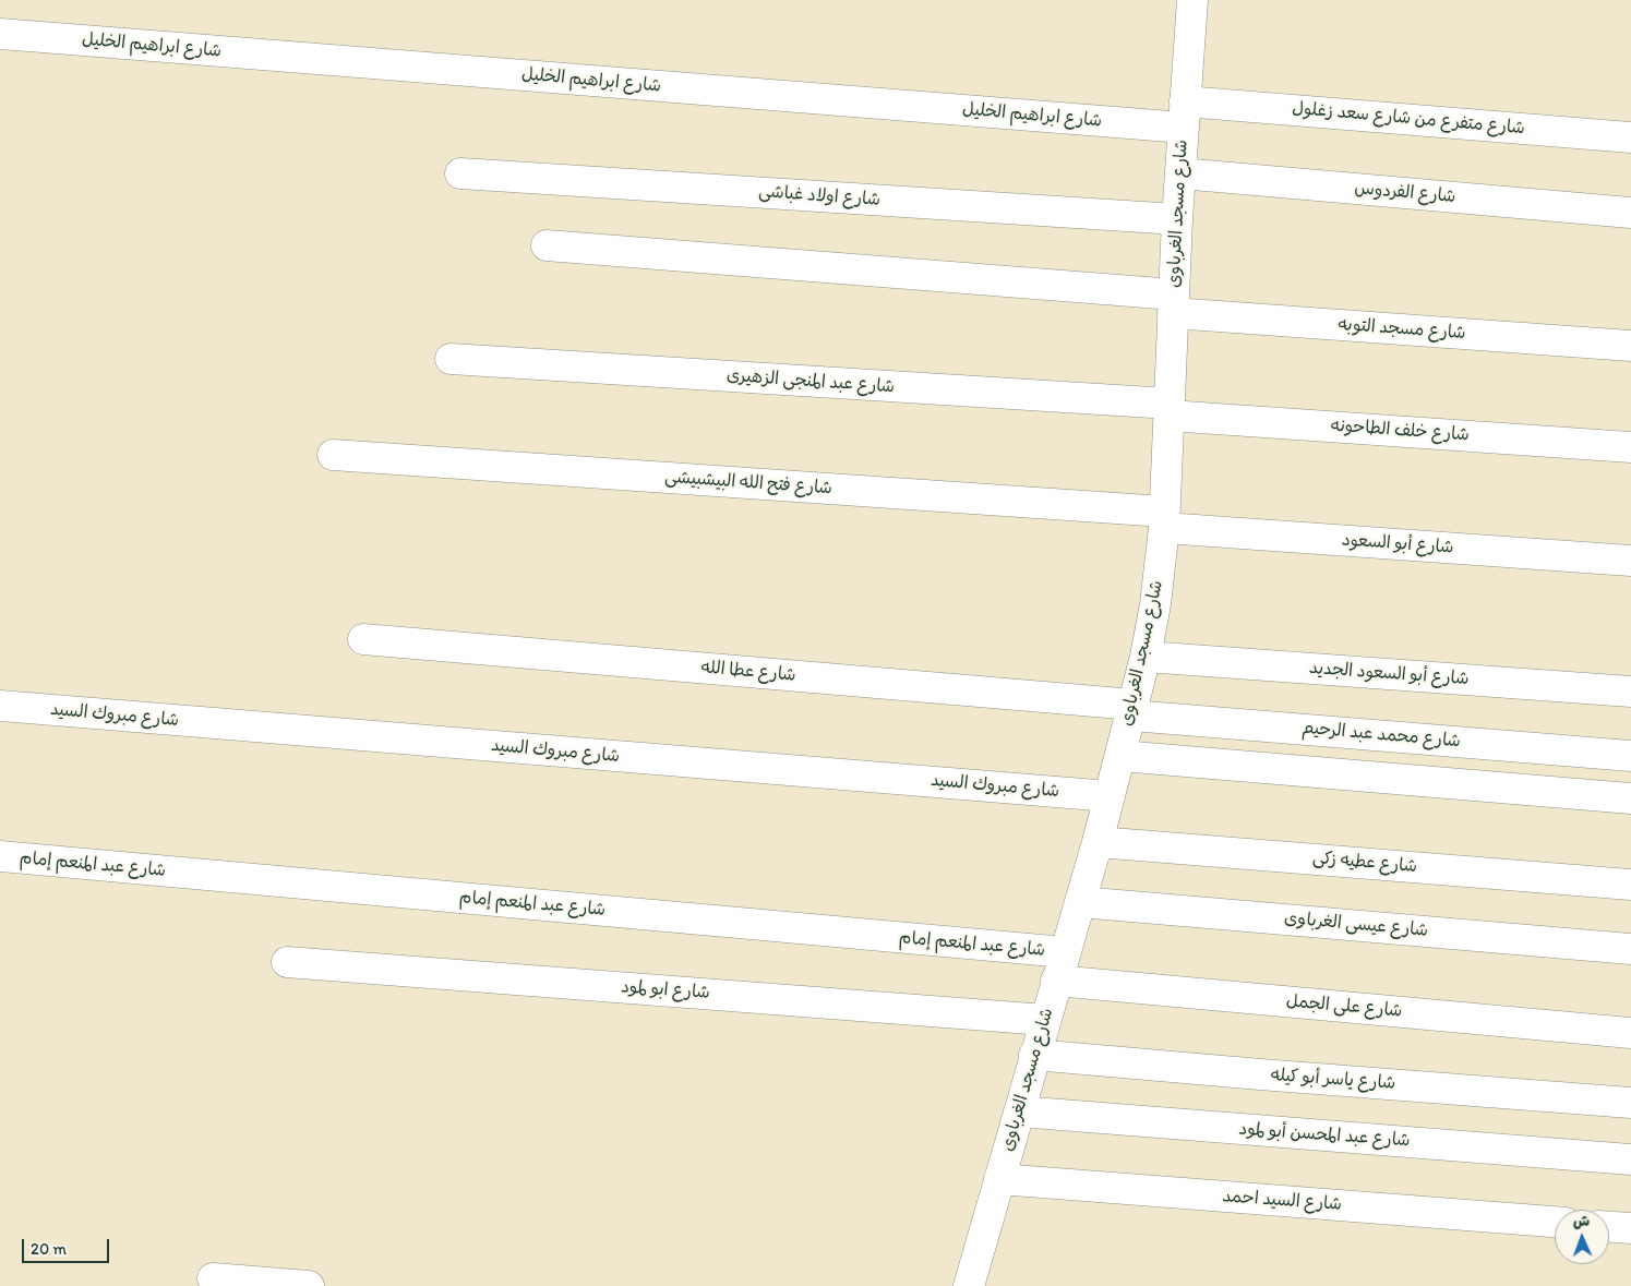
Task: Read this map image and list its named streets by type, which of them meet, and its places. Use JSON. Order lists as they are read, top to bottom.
{
  "streets": {
    "street": [
      "شارع ابراهيم الخليل",
      "شارع متفرع من شارع سعد زغلول",
      "شارع الفردوس",
      "شارع اولاد غباشى",
      "شارع مسجد الغرباوى",
      "شارع مسجد التوبه",
      "شارع عبد المنجى الزهيرى",
      "شارع خلف الطاحونه",
      "شارع فتح الله البيشبيشى",
      "شارع أبو السعود",
      "شارع عطا الله",
      "شارع أبو السعود الجديد",
      "شارع مبروك السيد",
      "شارع محمد عبد الرحيم",
      "شارع عطيه زكى",
      "شارع عبد المنعم إمام",
      "شارع عيسى الغرباوى",
      "شارع ابو لمود",
      "شارع على الجمل",
      "شارع ياسر أبو كيله",
      "شارع عبد المحسن أبو لمود",
      "شارع السيد احمد"
    ]
  },
  "crossings": [
    ["شارع ابراهيم الخليل", "شارع متفرع من شارع سعد زغلول"],
    ["شارع ابراهيم الخليل", "شارع مسجد الغرباوى"],
    ["شارع متفرع من شارع سعد زغلول", "شارع مسجد الغرباوى"],
    ["شارع الفردوس", "شارع مسجد الغرباوى"],
    ["شارع اولاد غباشى", "شارع مسجد الغرباوى"],
    ["شارع مسجد الغرباوى", "شارع مسجد التوبه"],
    ["شارع مسجد الغرباوى", "شارع عبد المنجى الزهيرى"],
    ["شارع مسجد الغرباوى", "شارع خلف الطاحونه"],
    ["شارع مسجد الغرباوى", "شارع فتح الله البيشبيشى"],
    ["شارع مسجد الغرباوى", "شارع أبو السعود"],
    ["شارع مسجد الغرباوى", "شارع عطا الله"],
    ["شارع مسجد الغرباوى", "شارع أبو السعود الجديد"],
    ["شارع مسجد الغرباوى", "شارع مبروك السيد"],
    ["شارع مسجد الغرباوى", "شارع محمد عبد الرحيم"],
    ["شارع مسجد الغرباوى", "شارع عطيه زكى"],
    ["شارع مسجد الغرباوى", "شارع عبد المنعم إمام"],
    ["شارع مسجد الغرباوى", "شارع عيسى الغرباوى"],
    ["شارع مسجد الغرباوى", "شارع ابو لمود"],
    ["شارع مسجد الغرباوى", "شارع على الجمل"],
    ["شارع مسجد الغرباوى", "شارع ياسر أبو كيله"],
    ["شارع مسجد الغرباوى", "شارع عبد المحسن أبو لمود"],
    ["شارع مسجد الغرباوى", "شارع السيد احمد"],
    ["شارع عبد المنجى الزهيرى", "شارع خلف الطاحونه"],
    ["شارع فتح الله البيشبيشى", "شارع أبو السعود"],
    ["شارع عطا الله", "شارع محمد عبد الرحيم"]
  ],
  "scale_bar": "20 m",
  "north": "top"
}
